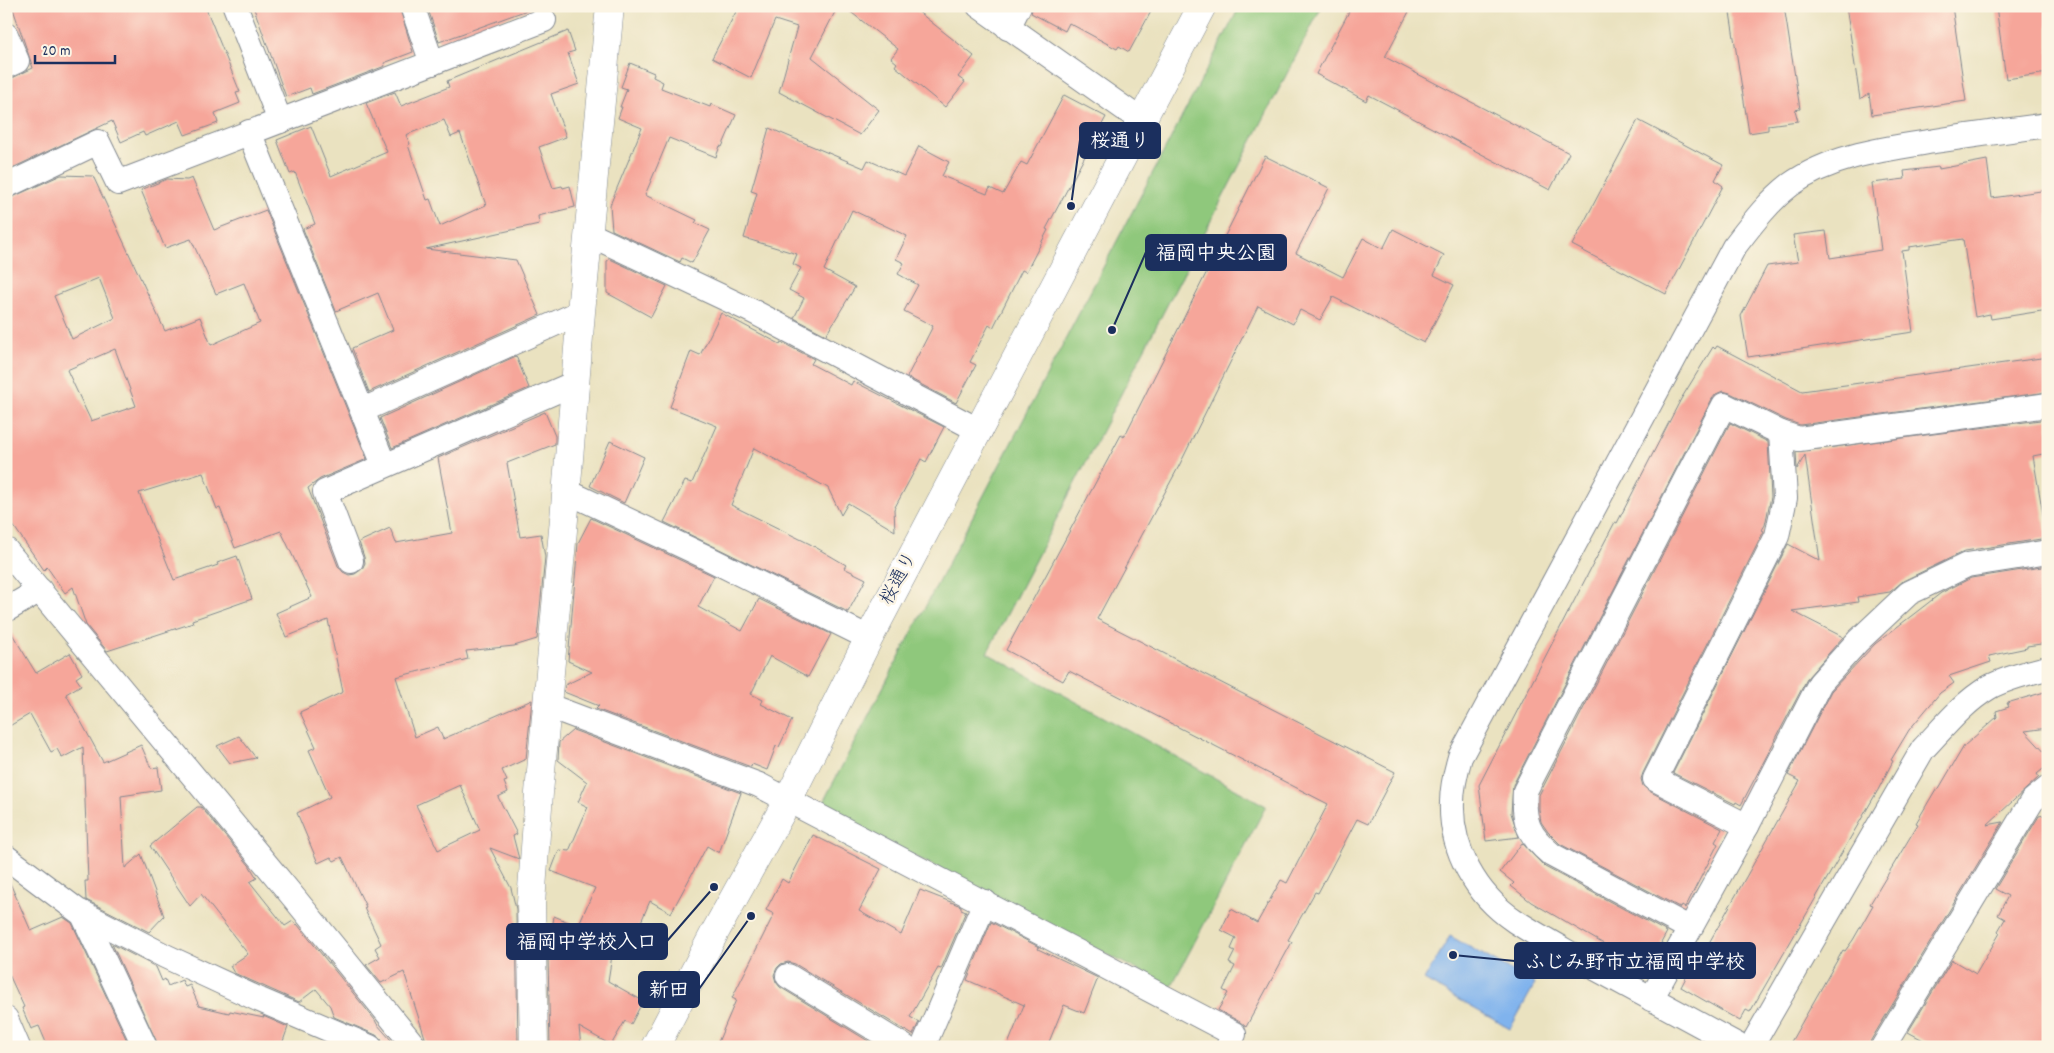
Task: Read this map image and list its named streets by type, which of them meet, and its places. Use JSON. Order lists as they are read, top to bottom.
{
  "streets": {
    "street": ["桜通り"]
  },
  "places": [
    "桜通り",
    "福岡中央公園",
    "福岡中学校入口",
    "新田",
    "ふじみ野市立福岡中学校"
  ],
  "scale_bar": "20 m"
}
